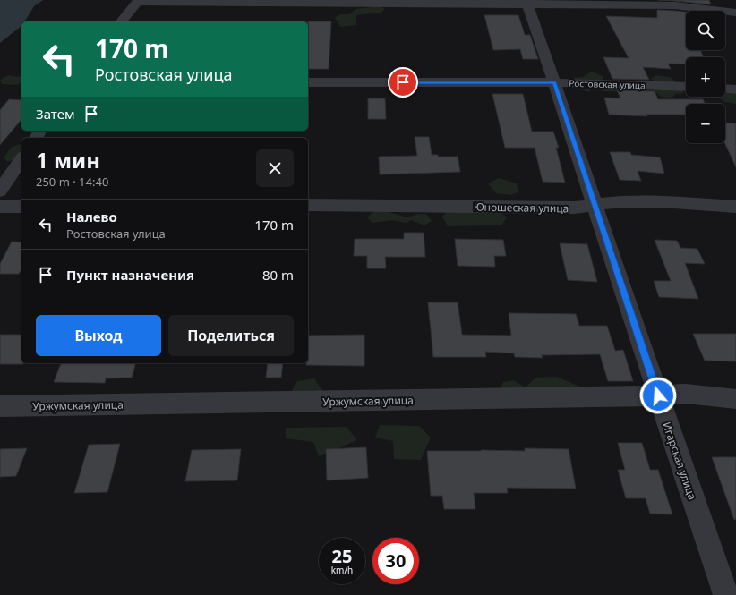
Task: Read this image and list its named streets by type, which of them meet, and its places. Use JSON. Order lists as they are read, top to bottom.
{
  "streets": {
    "street": [
      "Ростовская улица",
      "Юношеская улица",
      "Уржумская улица",
      "Игарская улица"
    ]
  },
  "crossings": [
    ["Ростовская улица", "Игарская улица"],
    ["Юношеская улица", "Игарская улица"],
    ["Уржумская улица", "Игарская улица"]
  ],
  "page": {
    "map_buttons": ["+", "−"],
    "turn": ["170 m", "Ростовская улица"],
    "then": "Затем",
    "heading": ["1 мин", "250 m · 14:40"],
    "list": [
      {
        "name": "Налево",
        "note": "Ростовская улица",
        "value": "170 m"
      },
      {
        "name": "Пункт назначения",
        "value": "80 m"
      }
    ],
    "buttons": ["Выход", "Поделиться"],
    "speed": "25 km/h",
    "limit": "30"
  }
}
